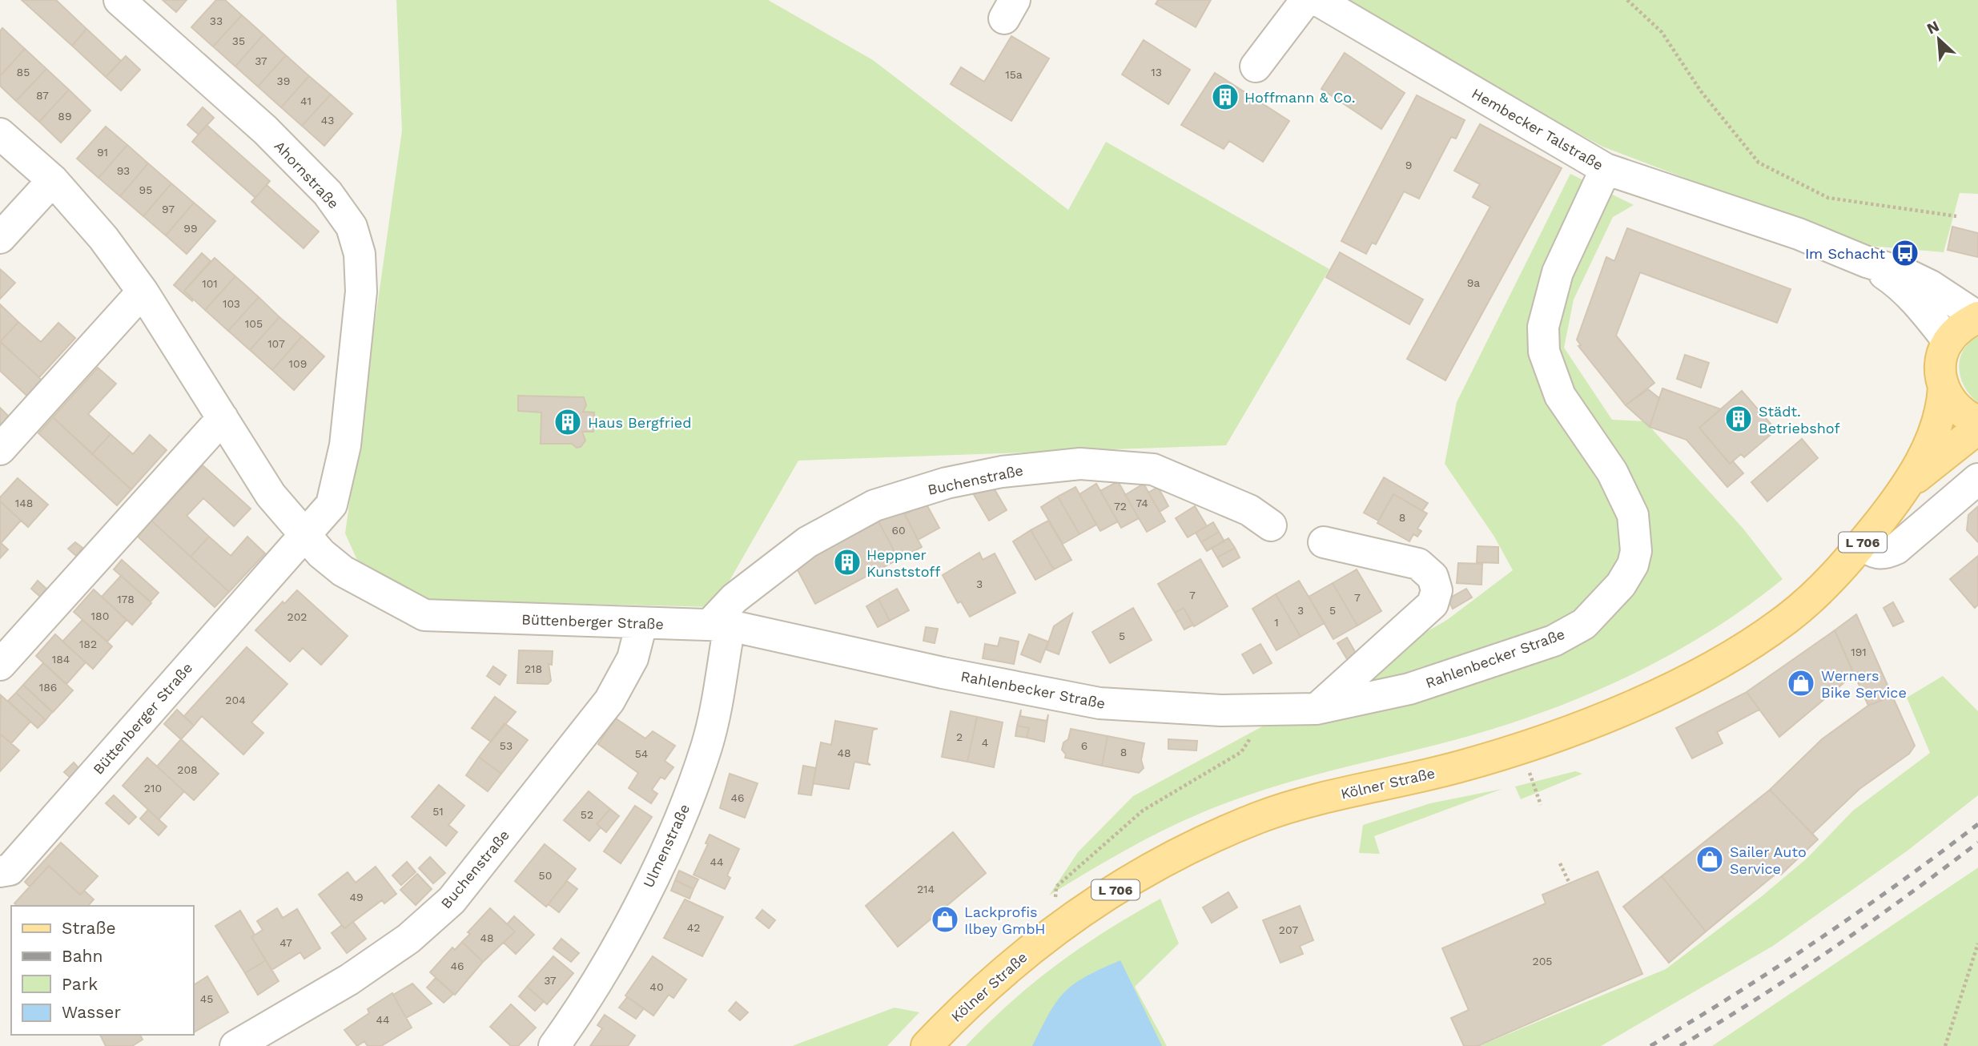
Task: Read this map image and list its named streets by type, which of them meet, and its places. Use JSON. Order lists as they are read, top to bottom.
{
  "streets": {
    "main road": ["L 706", "Kölner Straße"],
    "street": [
      "Hembecker Talstraße",
      "Ahornstraße",
      "Buchenstraße",
      "Büttenberger Straße",
      "Rahlenbecker Straße",
      "Ulmenstraße"
    ]
  },
  "crossings": [
    ["Hembecker Talstraße", "Rahlenbecker Straße"],
    ["Hembecker Talstraße", "Kölner Straße"],
    ["Ahornstraße", "Büttenberger Straße"],
    ["Buchenstraße", "Büttenberger Straße"],
    ["Buchenstraße", "Ulmenstraße"],
    ["Büttenberger Straße", "Rahlenbecker Straße"],
    ["Büttenberger Straße", "Ulmenstraße"]
  ],
  "places": {
    "building": [
      "Hoffmann & Co.",
      "Städt. Betriebshof",
      "Haus Bergfried",
      "Heppner Kunststoff"
    ],
    "bus stop": ["Im Schacht"],
    "shop": ["Werners Bike Service", "Sailer Auto Service", "Lackprofis Ilbey GmbH"]
  },
  "house_numbers": [
    "33",
    "35",
    "37",
    "85",
    "13",
    "15a",
    "39",
    "87",
    "41",
    "89",
    "43",
    "91",
    "9",
    "93",
    "95",
    "97",
    "99",
    "9a",
    "101",
    "103",
    "105",
    "107",
    "109",
    "148",
    "74",
    "72",
    "8",
    "60",
    "3",
    "7",
    "7",
    "178",
    "3",
    "5",
    "180",
    "202",
    "1",
    "5",
    "182",
    "191",
    "184",
    "218",
    "186",
    "204",
    "2",
    "4",
    "53",
    "6",
    "8",
    "48",
    "54",
    "208",
    "210",
    "46",
    "51",
    "52",
    "44",
    "50",
    "214",
    "49",
    "42",
    "207",
    "48",
    "47",
    "205",
    "46",
    "37",
    "40",
    "45",
    "44"
  ],
  "legend": [
    "Straße",
    "Bahn",
    "Park",
    "Wasser"
  ],
  "north": "top left"
}
